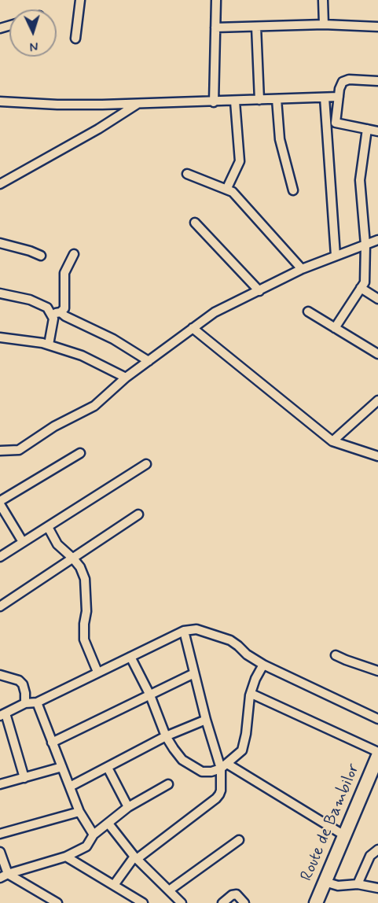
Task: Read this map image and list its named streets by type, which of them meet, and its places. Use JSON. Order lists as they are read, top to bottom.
{
  "streets": {
    "main road": ["Route de Bambilor"]
  },
  "north": "bottom"
}
